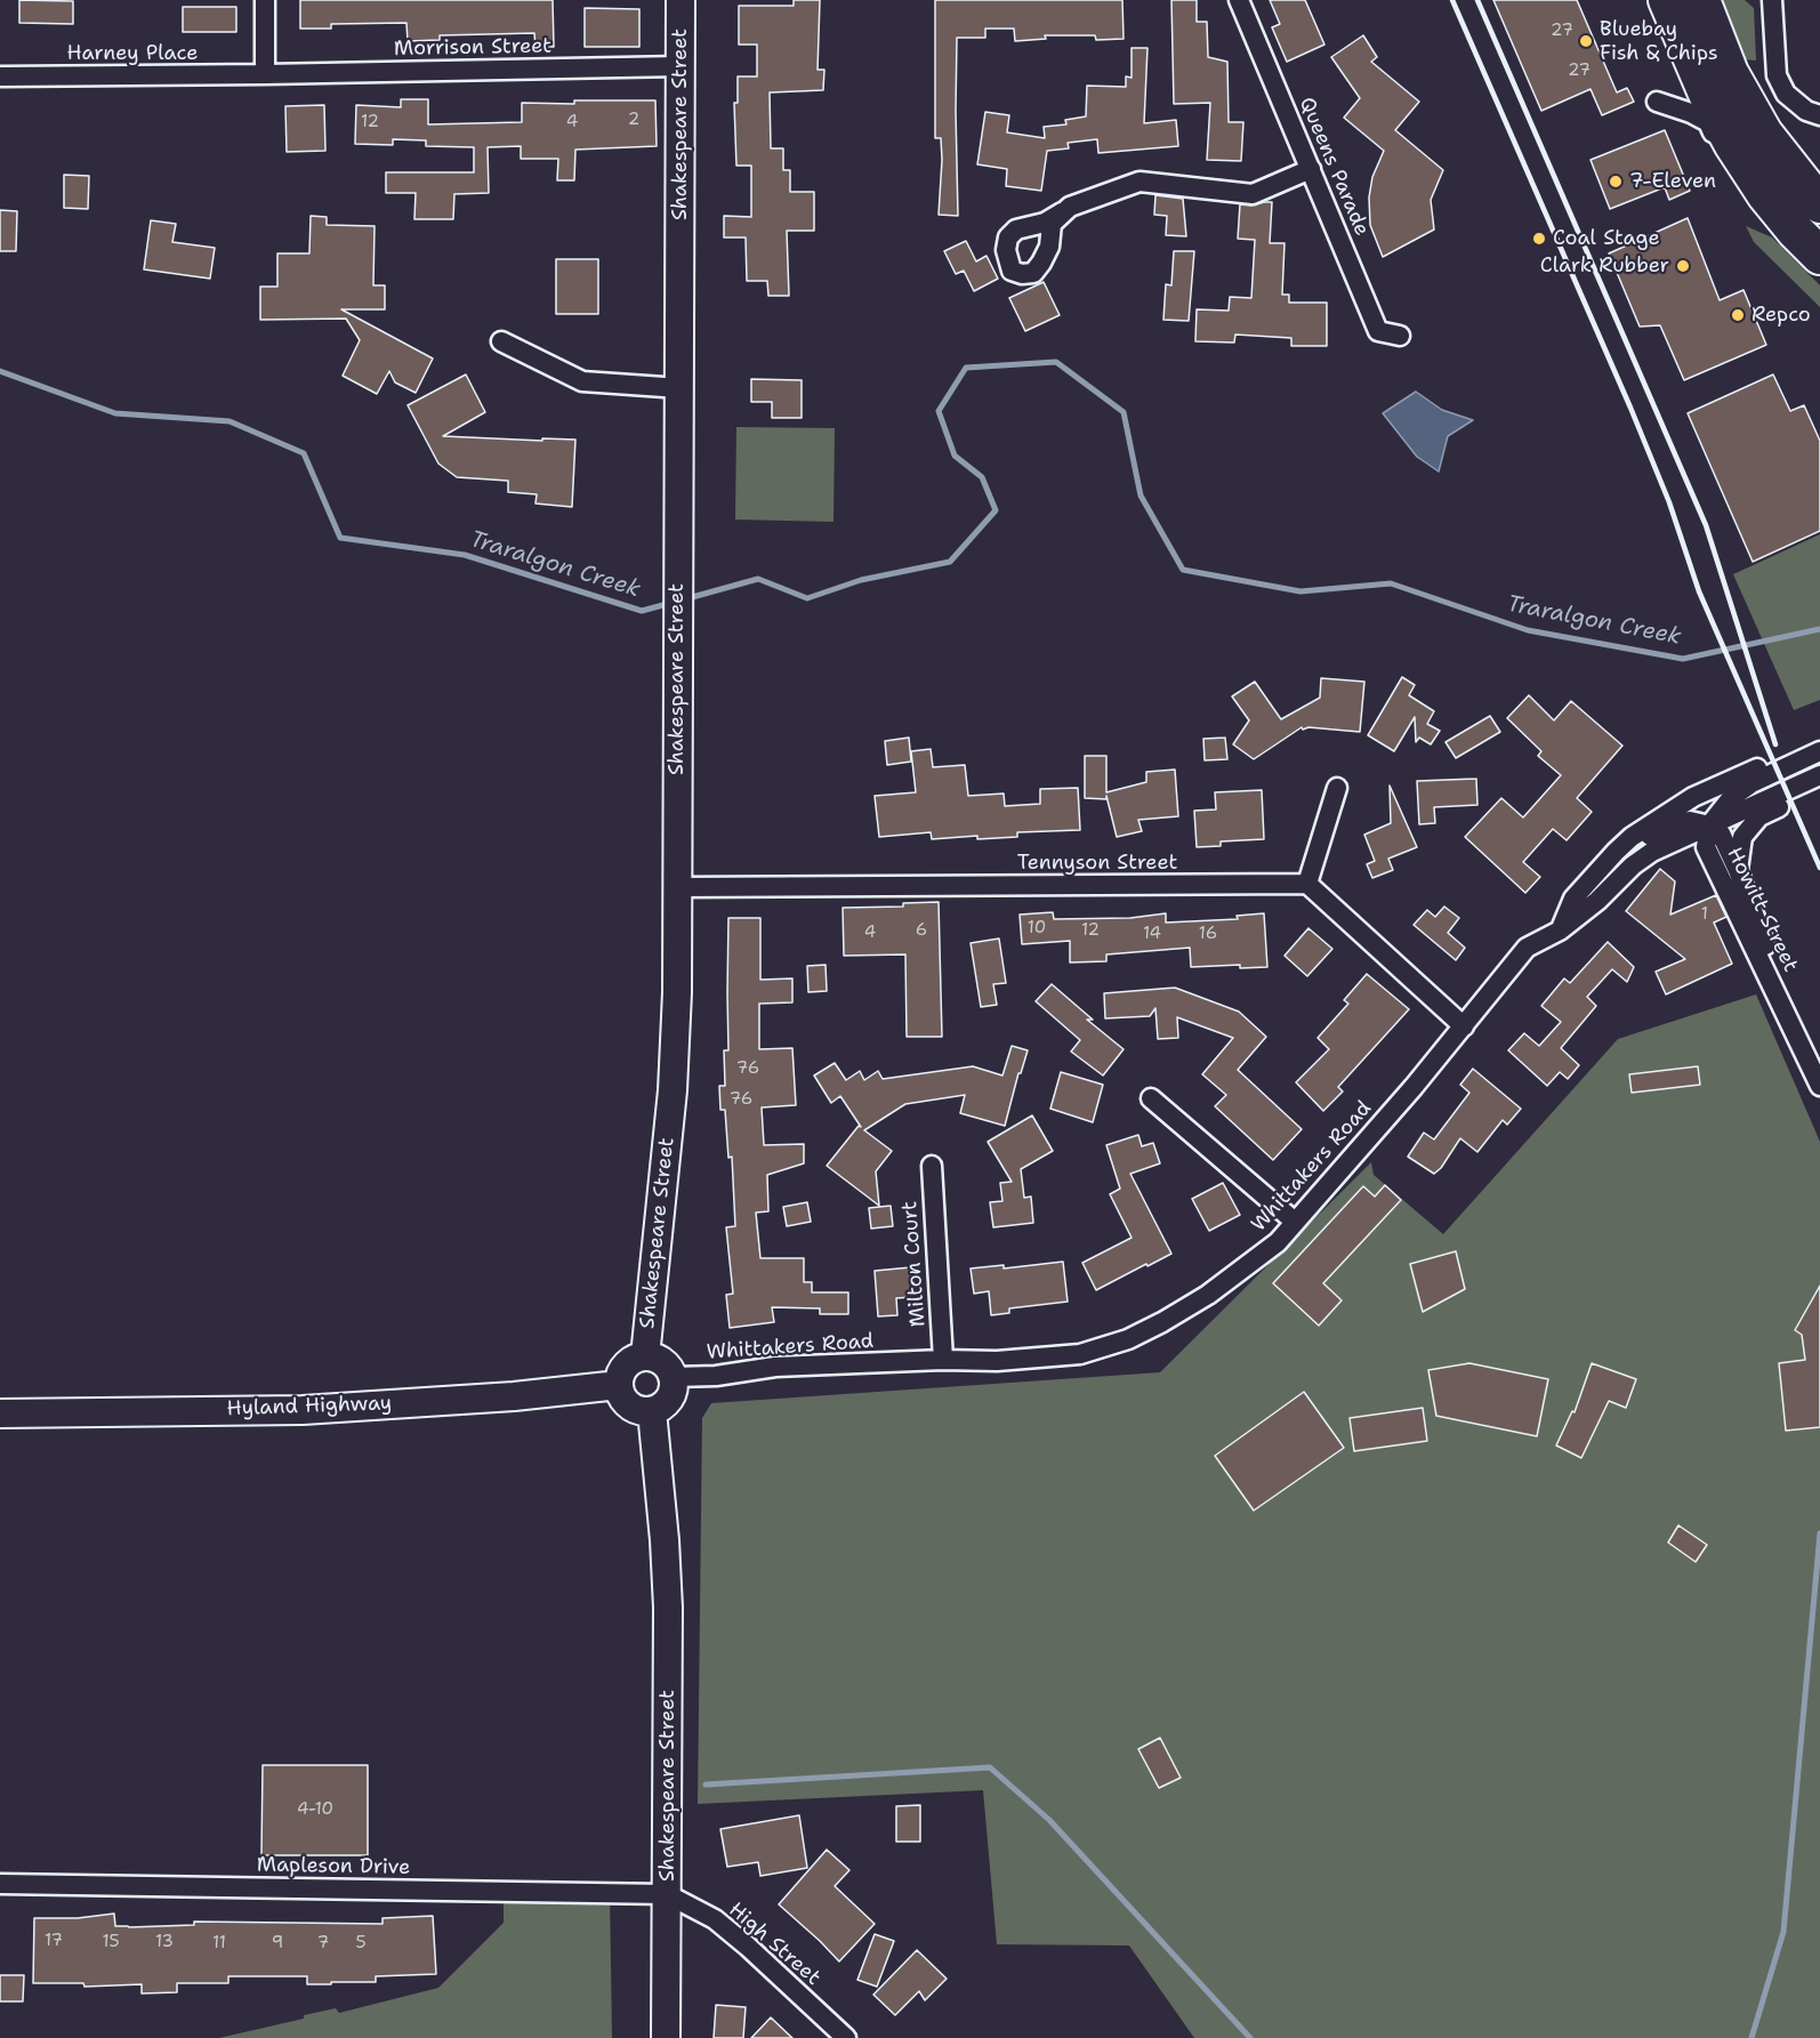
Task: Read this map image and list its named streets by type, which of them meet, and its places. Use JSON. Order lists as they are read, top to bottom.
{
  "streets": {
    "main road": ["Shakespeare Street", "Hyland Highway"],
    "street": [
      "Morrison Street",
      "Harney Place",
      "Queens Parade",
      "Tennyson Street",
      "Howitt Street",
      "Whittakers Road",
      "Milton Court",
      "Mapleson Drive",
      "High Street"
    ]
  },
  "crossings": [
    ["Morrison Street", "Harney Place"],
    ["Morrison Street", "Shakespeare Street"],
    ["Shakespeare Street", "Tennyson Street"],
    ["Shakespeare Street", "Whittakers Road"],
    ["Shakespeare Street", "Hyland Highway"],
    ["Shakespeare Street", "Mapleson Drive"],
    ["Shakespeare Street", "High Street"],
    ["Howitt Street", "Whittakers Road"],
    ["Whittakers Road", "Milton Court"],
    ["Whittakers Road", "Hyland Highway"],
    ["Mapleson Drive", "High Street"]
  ],
  "water": ["Traralgon Creek"],
  "places": [
    "Bluebay Fish & Chips",
    "7-Eleven",
    "Coal Stage",
    "Clark Rubber",
    "Repco"
  ],
  "house_numbers": [
    "27",
    "27",
    "2",
    "12",
    "4",
    "1",
    "10",
    "6",
    "12",
    "4",
    "14",
    "16",
    "76",
    "76",
    "4-10",
    "17",
    "15",
    "13",
    "11",
    "9",
    "7",
    "5"
  ]
}
